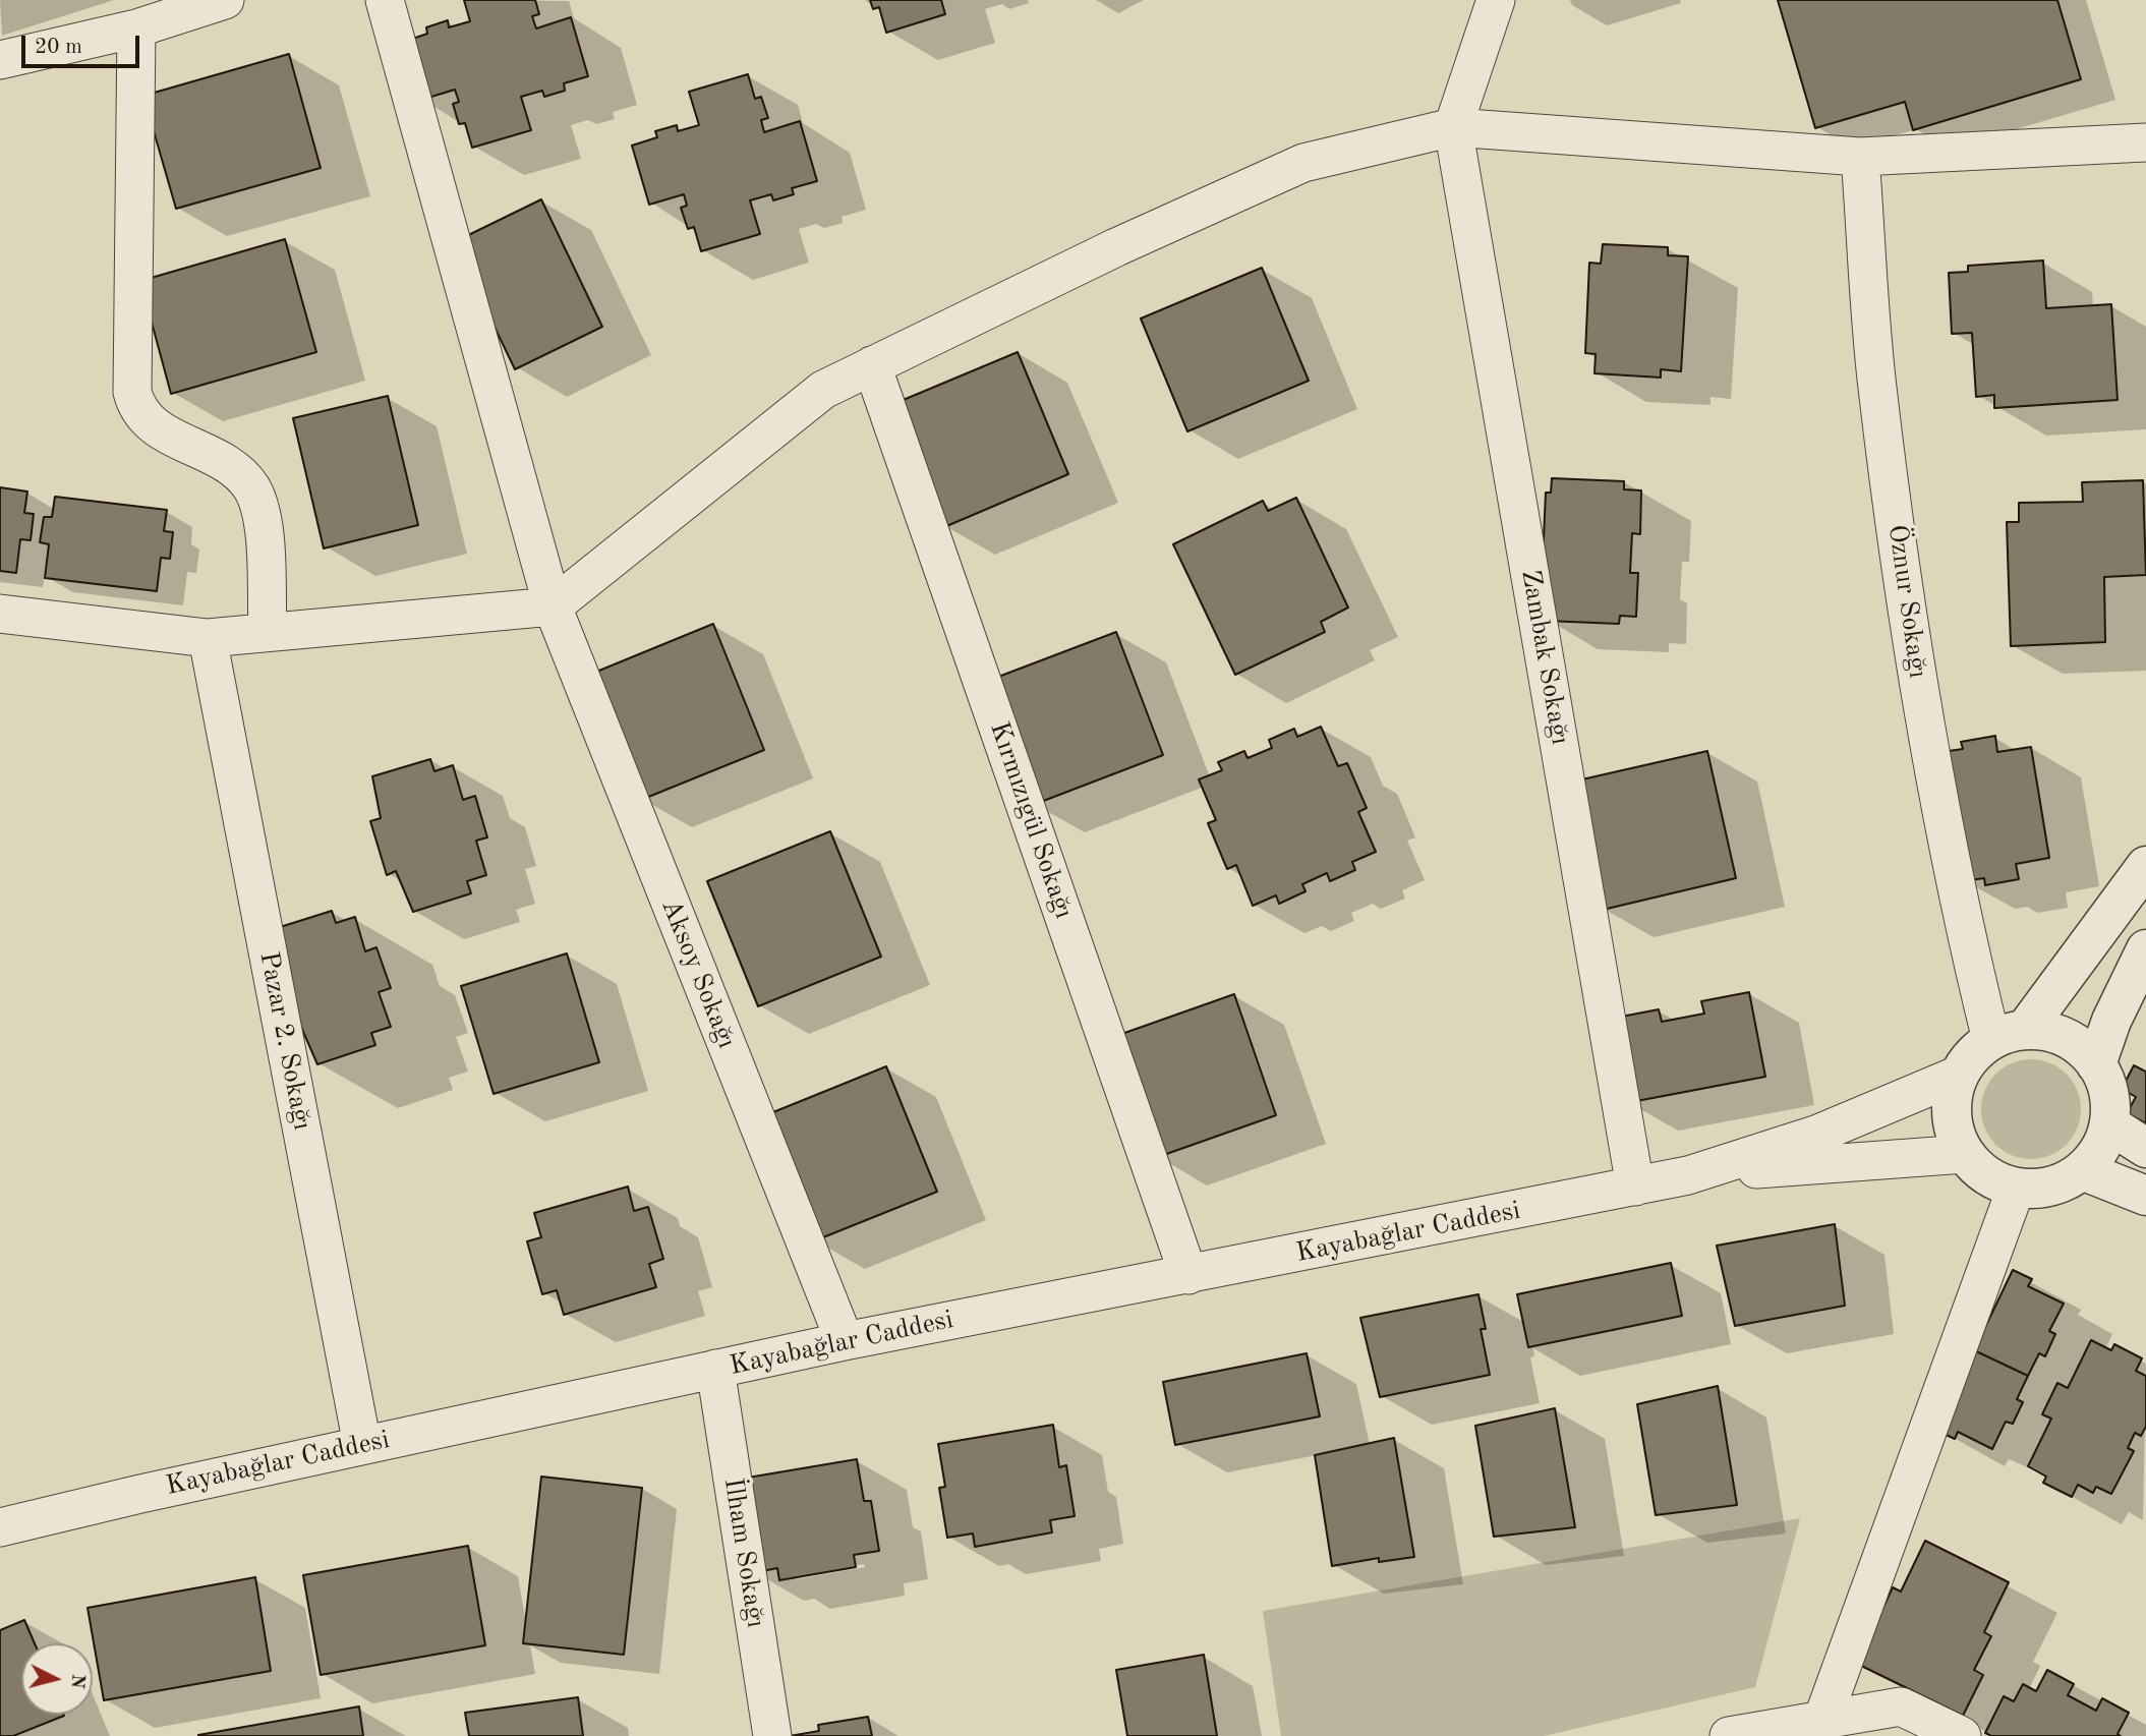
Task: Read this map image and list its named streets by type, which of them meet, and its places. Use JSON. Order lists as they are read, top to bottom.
{
  "streets": {
    "street": [
      "Öznur Sokağı",
      "Zambak Sokağı",
      "Kırmızıgül Sokağı",
      "Aksoy Sokağı",
      "Pazar 2. Sokağı",
      "Kayabağlar Caddesi",
      "İlham Sokağı"
    ]
  },
  "crossings": [
    ["Öznur Sokağı", "Kayabağlar Caddesi"],
    ["Zambak Sokağı", "Kayabağlar Caddesi"],
    ["Kırmızıgül Sokağı", "Kayabağlar Caddesi"],
    ["Aksoy Sokağı", "Kayabağlar Caddesi"],
    ["Pazar 2. Sokağı", "Kayabağlar Caddesi"],
    ["Kayabağlar Caddesi", "İlham Sokağı"]
  ],
  "scale_bar": "20 m",
  "north": "right"
}
